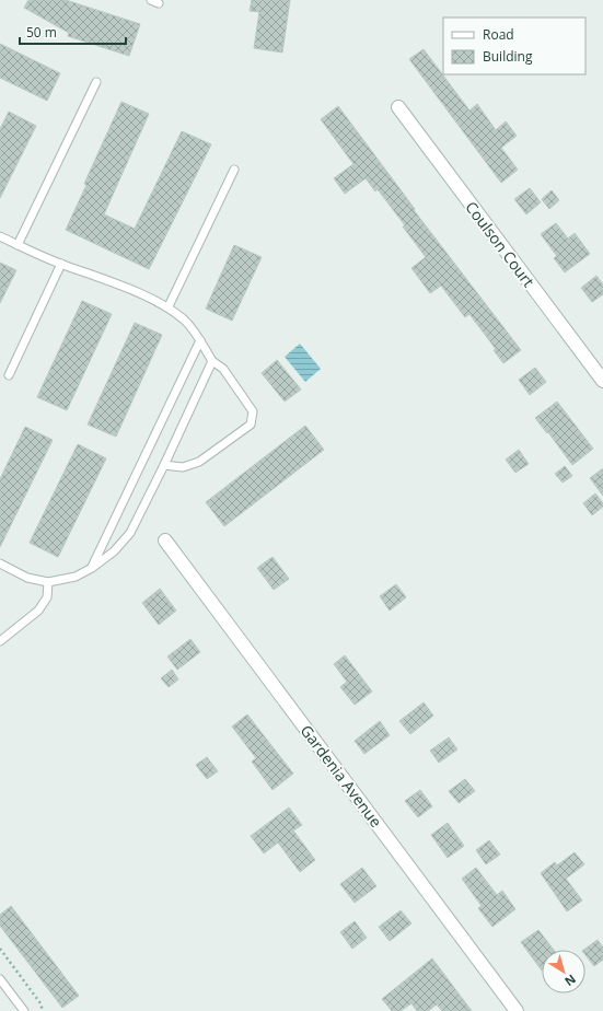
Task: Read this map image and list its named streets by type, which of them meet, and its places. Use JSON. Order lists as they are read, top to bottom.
{
  "streets": {
    "street": ["Coulson Court", "Gardenia Avenue"]
  },
  "legend": ["Road", "Building"],
  "scale_bar": "50 m",
  "north": "bottom right"
}
